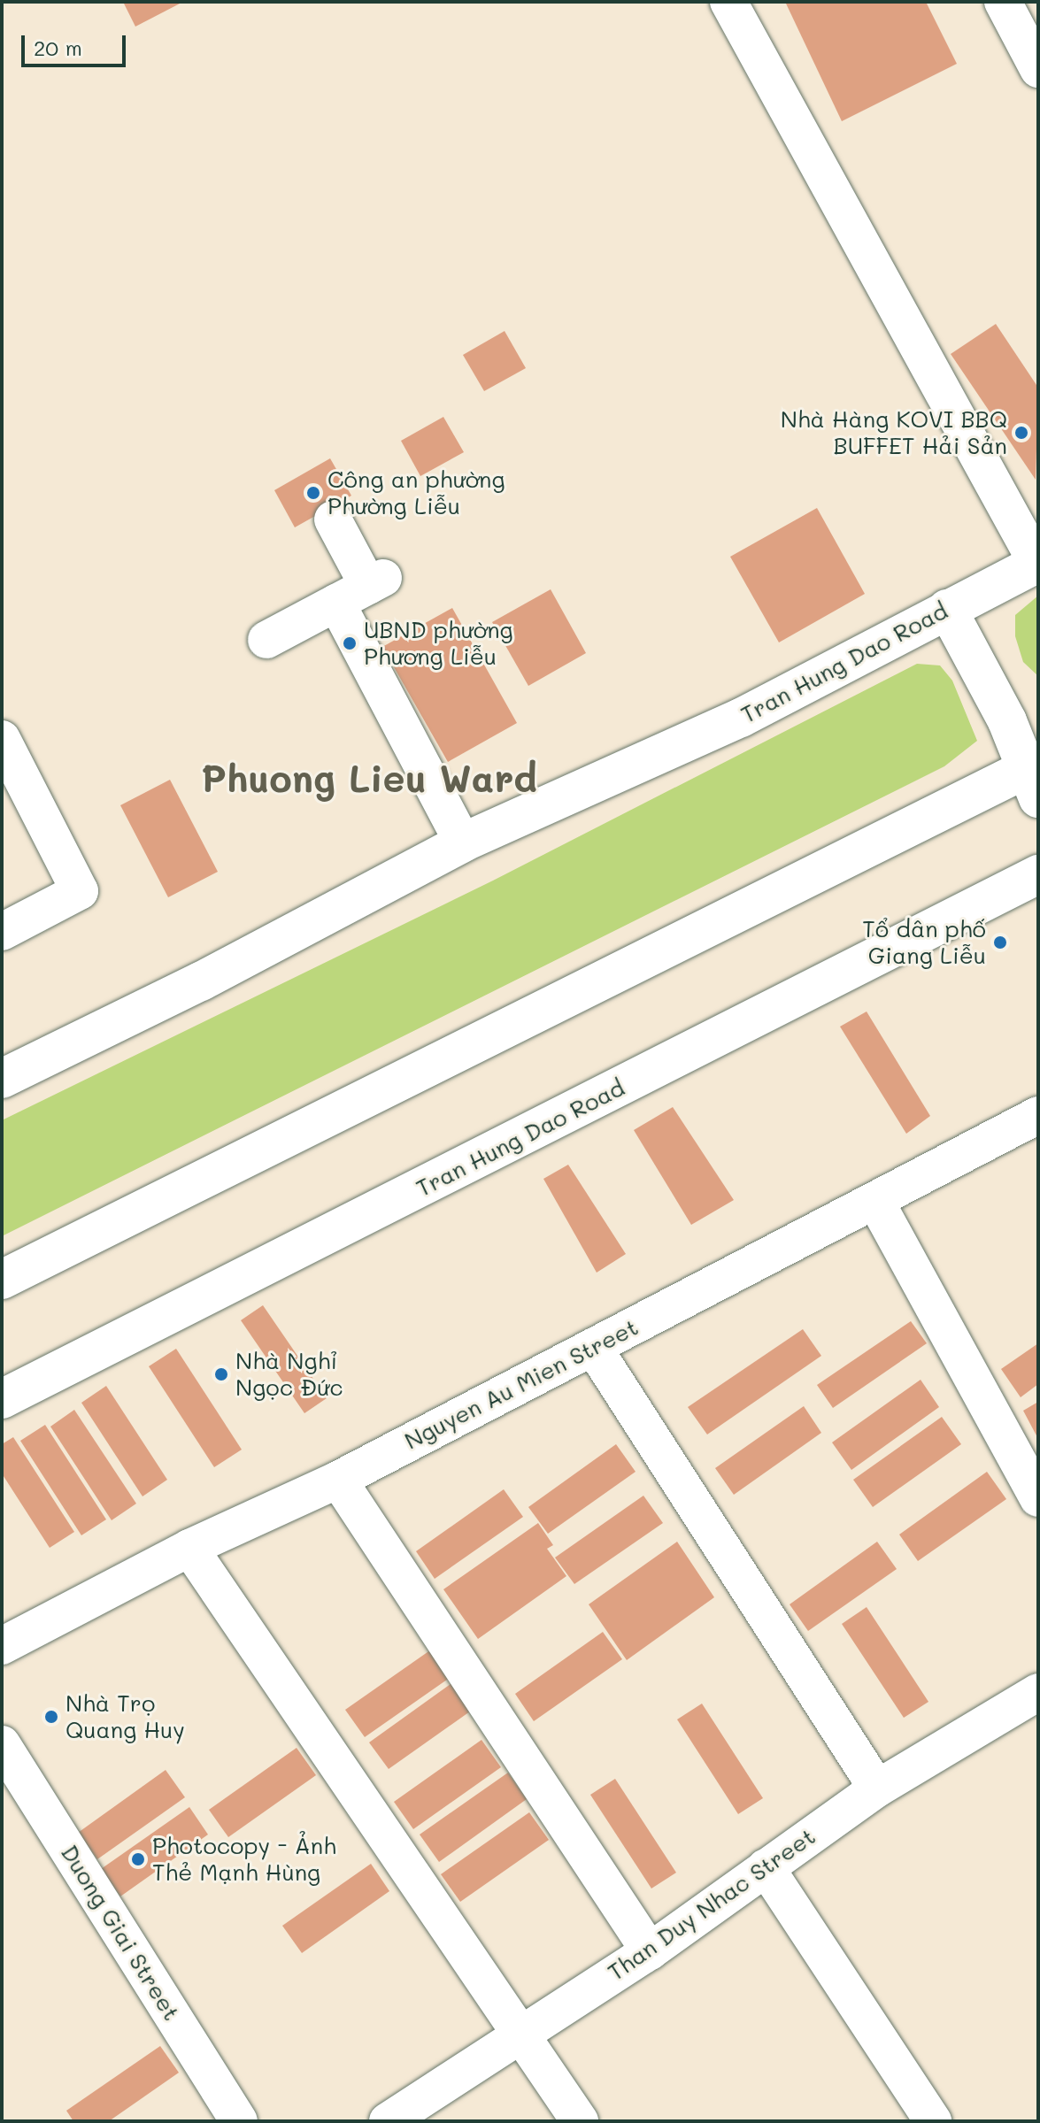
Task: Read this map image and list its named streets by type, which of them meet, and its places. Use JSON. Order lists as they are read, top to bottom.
{
  "streets": {
    "main road": ["Tran Hung Dao Road"],
    "street": ["Nguyen Au Mien Street", "Than Duy Nhac Street", "Duong Giai Street"]
  },
  "districts": ["Phuong Lieu Ward"],
  "places": [
    "Nhà Hàng KOVI BBQ BUFFET Hải Sản",
    "Công an phường Phường Liễu",
    "UBND phường Phương Liễu",
    "Tổ dân phố Giang Liễu",
    "Nhà Nghỉ Ngọc Đức",
    "Nhà Trọ Quang Huy",
    "Photocopy - Ảnh Thẻ Mạnh Hùng"
  ],
  "scale_bar": "20 m"
}
